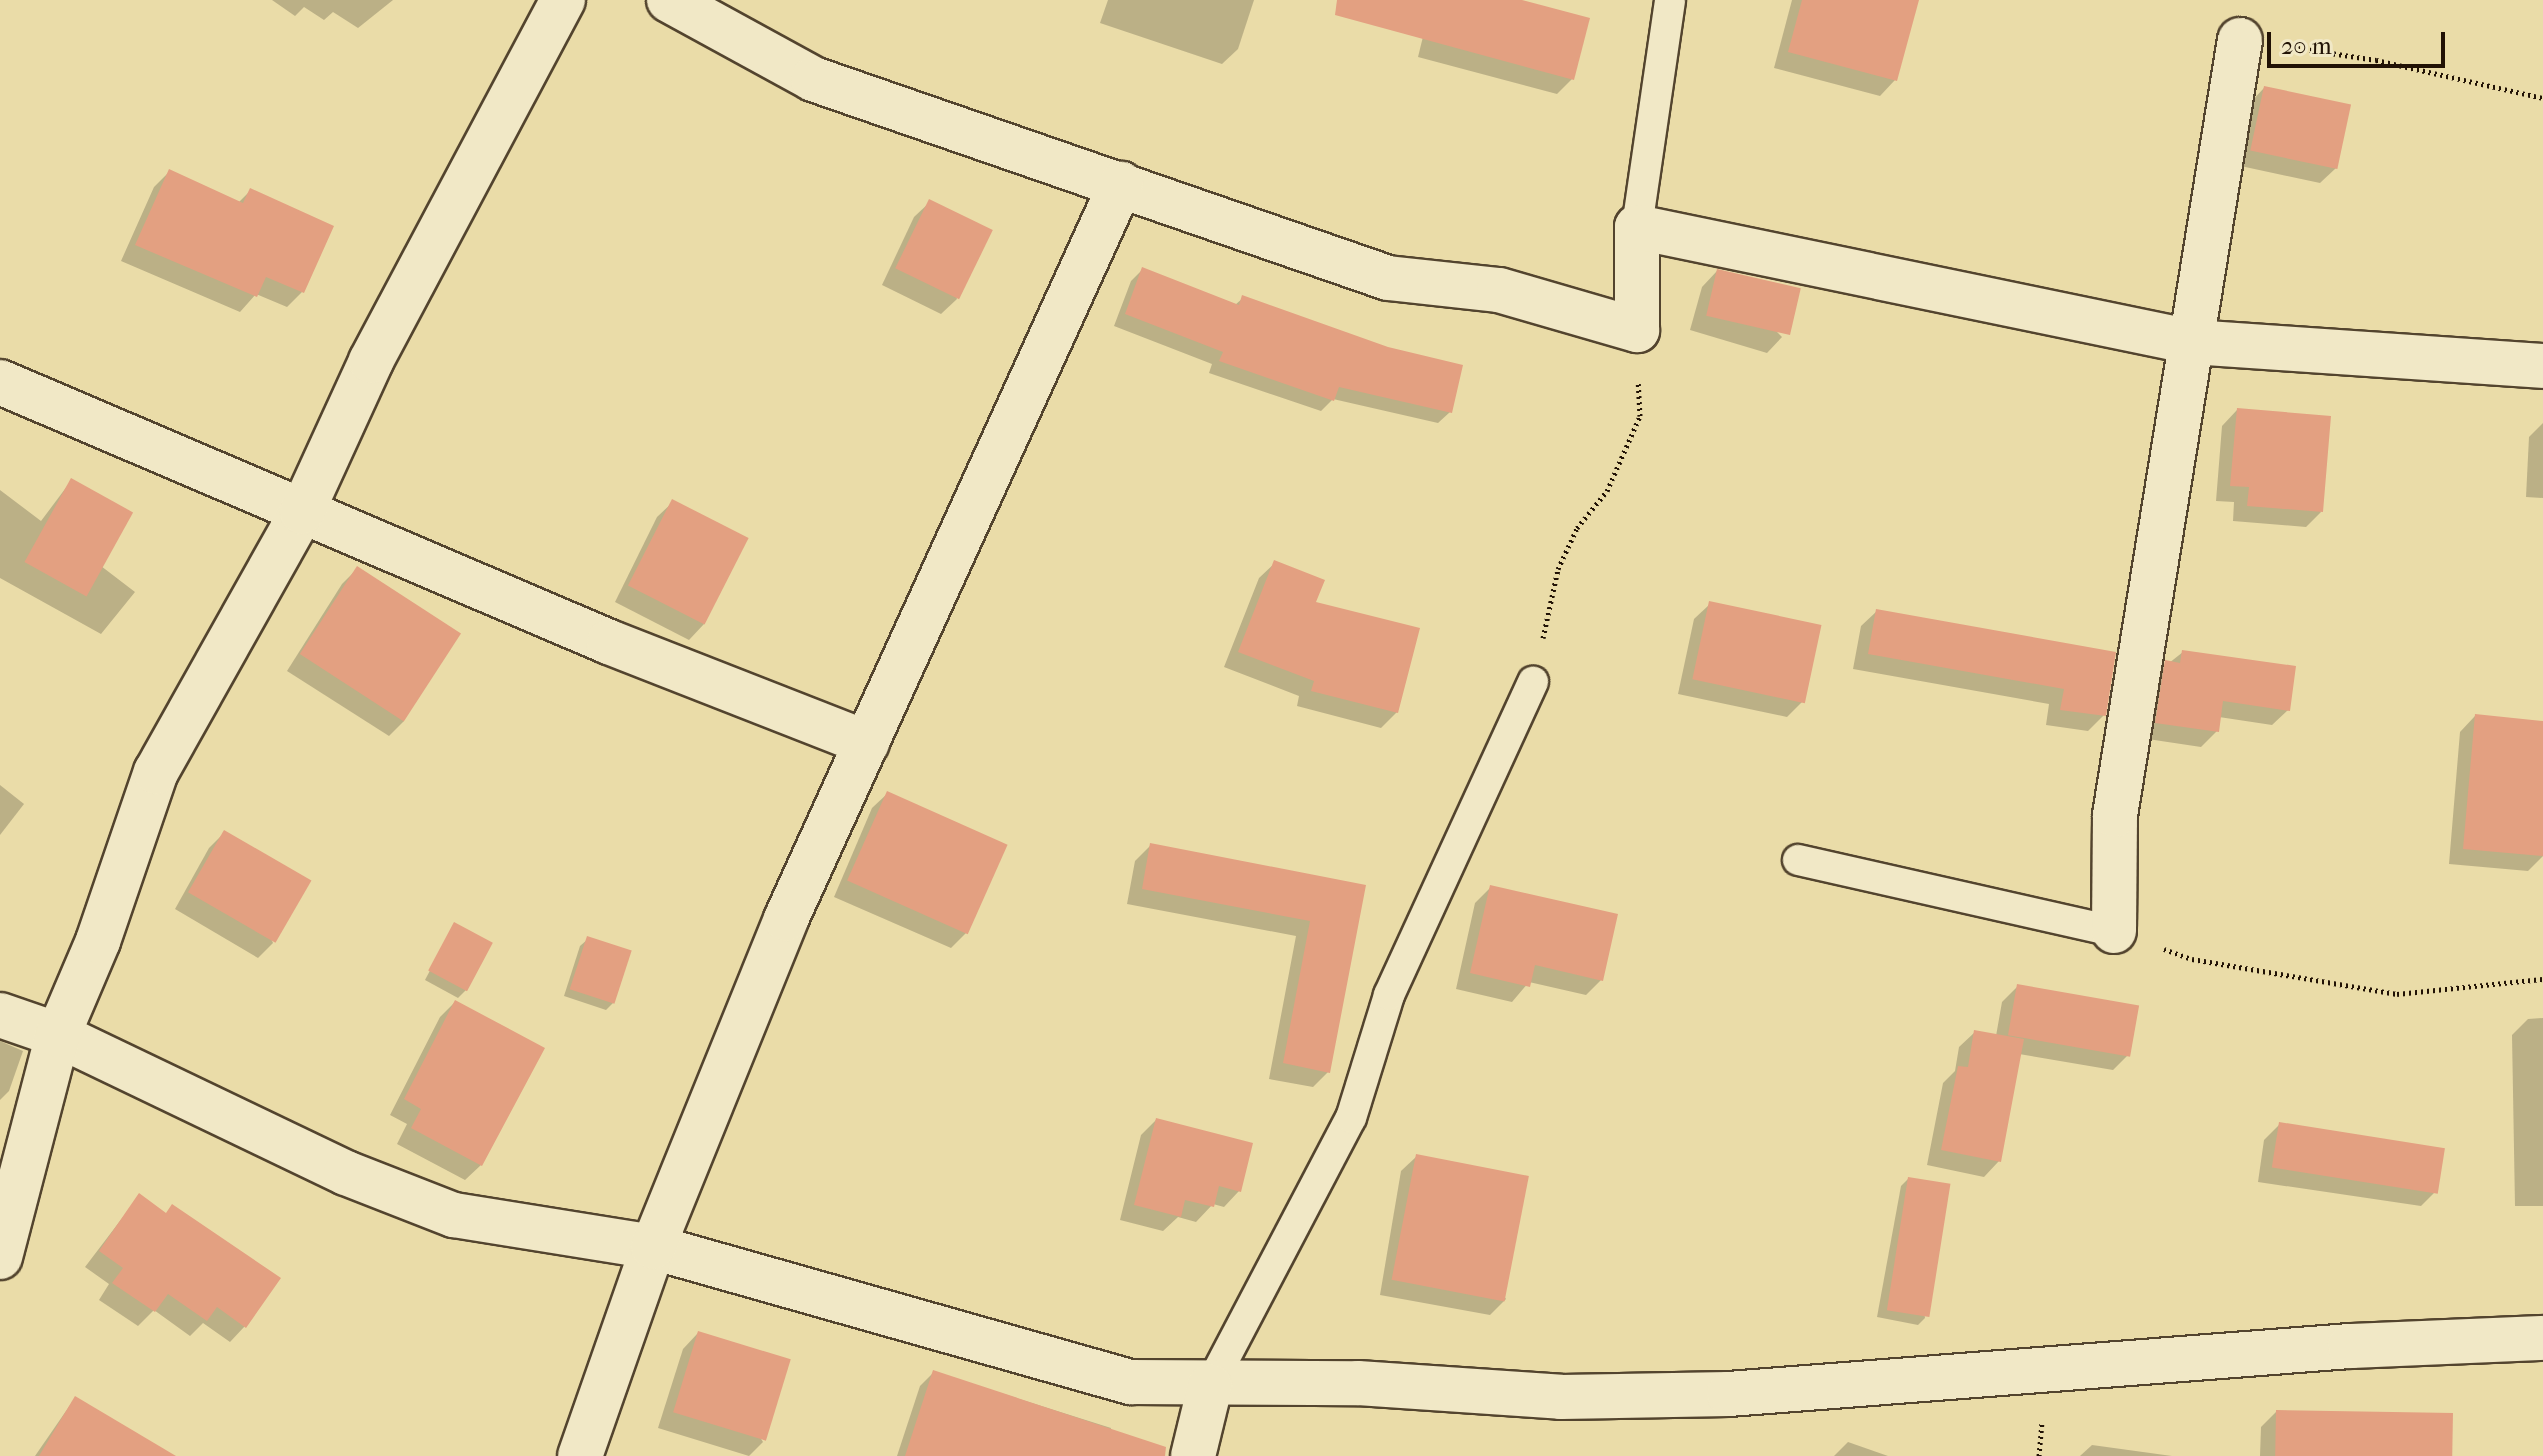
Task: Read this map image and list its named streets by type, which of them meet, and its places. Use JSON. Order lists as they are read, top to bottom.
{
  "scale_bar": "20 m"
}
